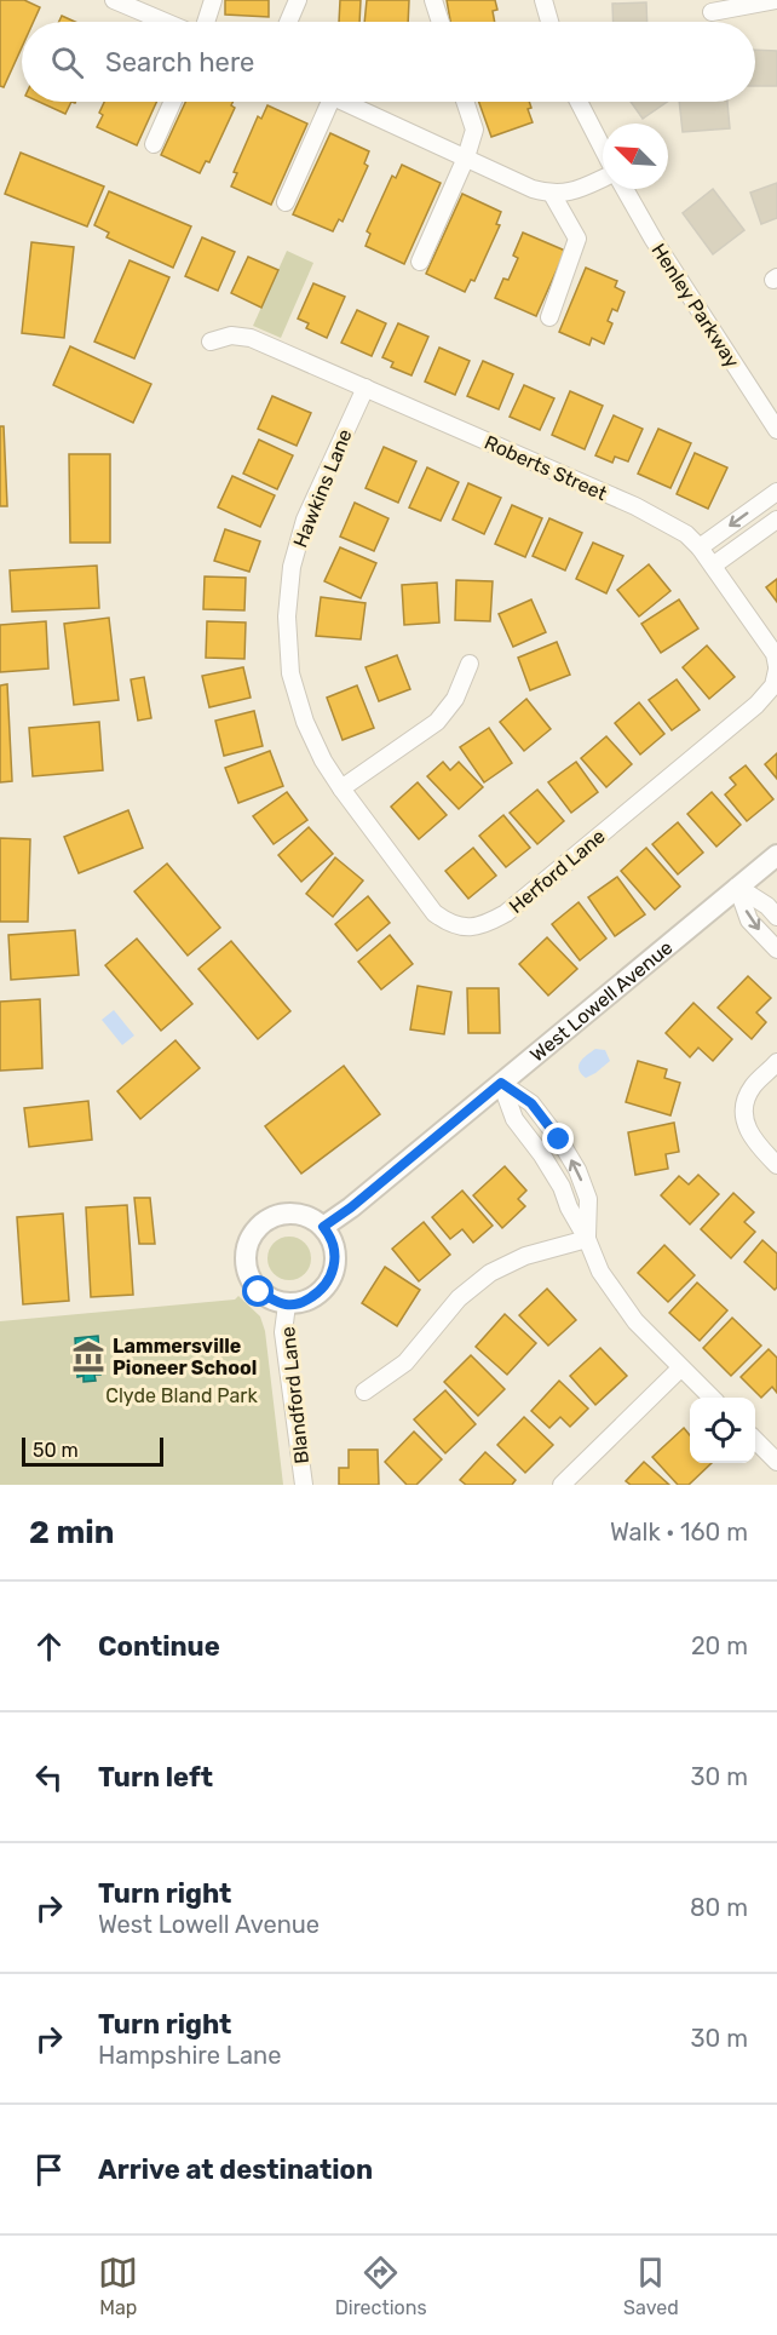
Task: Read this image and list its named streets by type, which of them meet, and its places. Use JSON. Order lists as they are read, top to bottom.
{
  "streets": {
    "street": [
      "Henley Parkway",
      "Roberts Street",
      "Hawkins Lane",
      "Herford Lane",
      "West Lowell Avenue",
      "Blandford Lane"
    ]
  },
  "crossings": [
    ["Roberts Street", "Hawkins Lane"],
    ["Roberts Street", "Herford Lane"],
    ["Hawkins Lane", "Herford Lane"],
    ["West Lowell Avenue", "Blandford Lane"]
  ],
  "parks": ["Clyde Bland Park"],
  "places": {
    "museum": ["Lammersville Pioneer School"]
  },
  "scale_bar": "50 m",
  "north": "top left",
  "page": {
    "search": "Search here",
    "scale": "50 m",
    "heading": ["2 min", "Walk · 160 m"],
    "list": [
      ["Continue", "20 m"],
      ["Turn left", "30 m"],
      ["Turn right", "West Lowell Avenue", "80 m"],
      ["Turn right", "Hampshire Lane", "30 m"],
      "Arrive at destination"
    ],
    "nav": ["Map", "Directions", "Saved"]
  }
}
